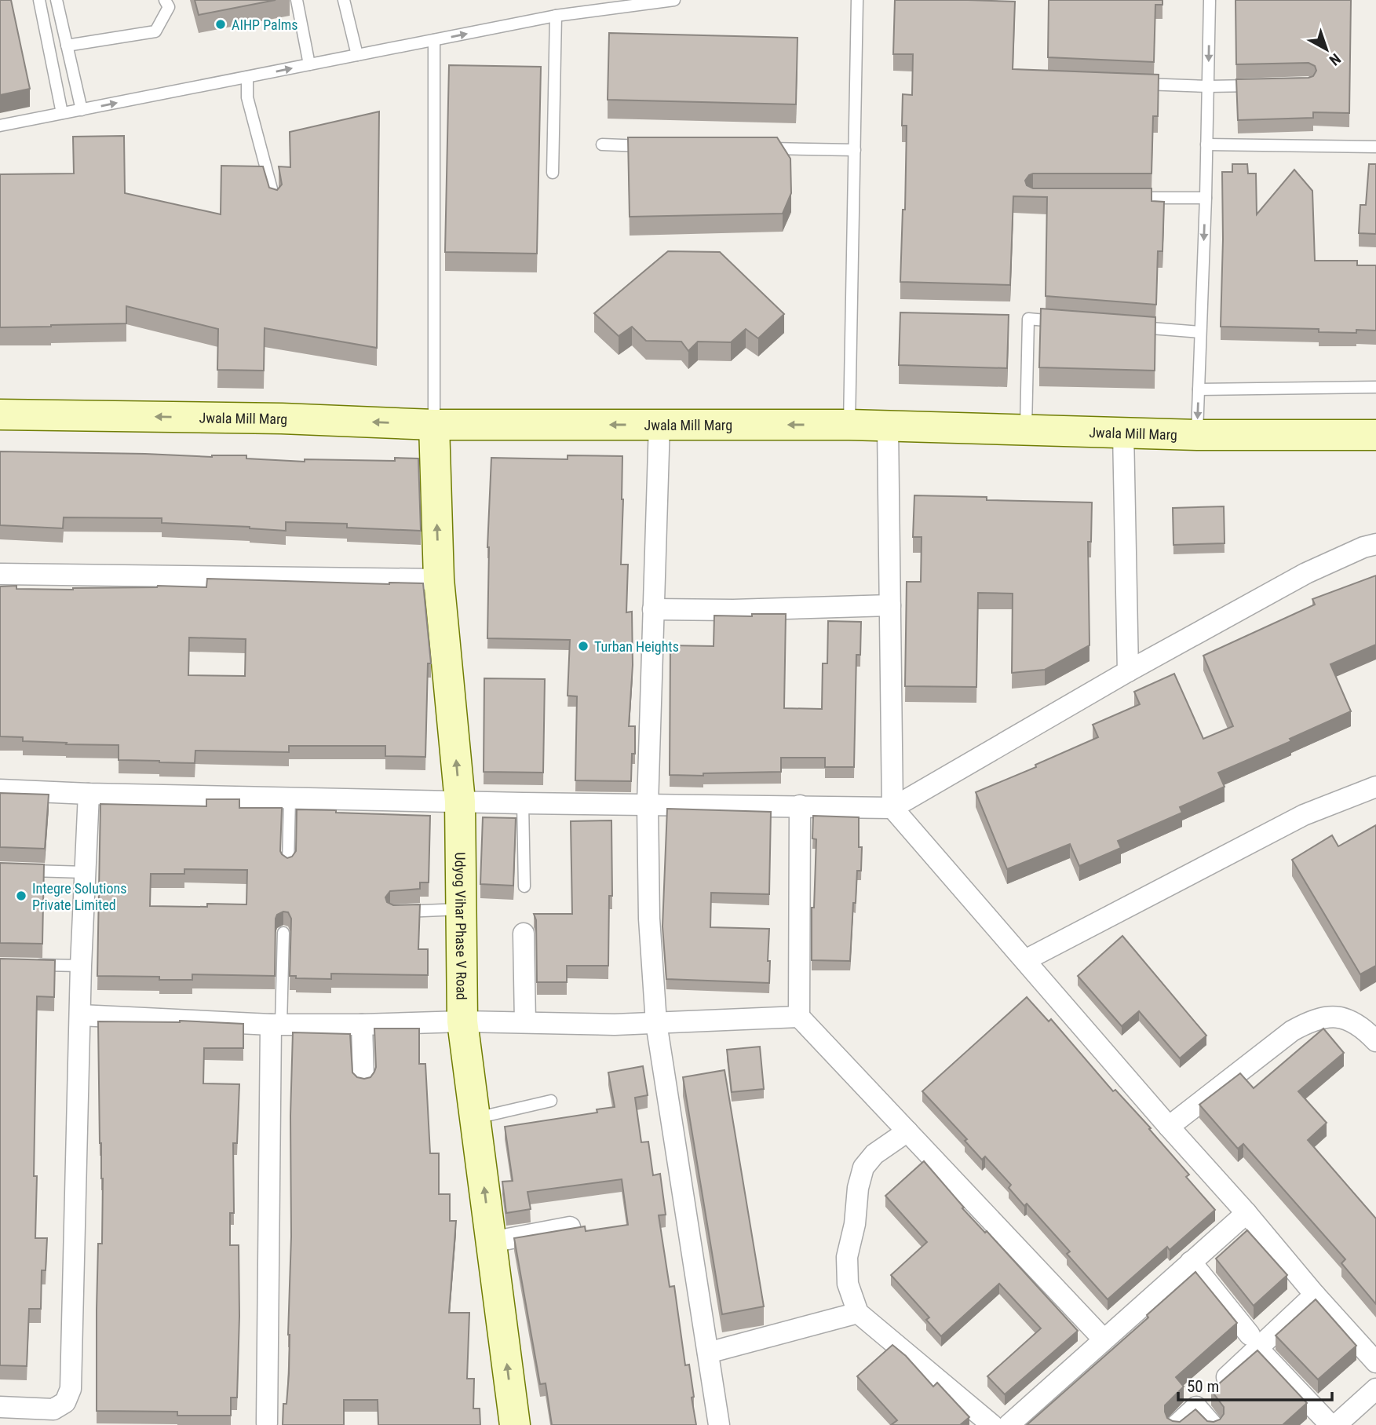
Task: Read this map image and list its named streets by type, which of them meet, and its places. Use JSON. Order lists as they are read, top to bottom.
{
  "streets": {
    "street": ["Jwala Mill Marg", "Udyog Vihar Phase V Road"]
  },
  "crossings": [
    ["Jwala Mill Marg", "Udyog Vihar Phase V Road"]
  ],
  "places": ["AIHP Palms", "Turban Heights", "Integre Solutions Private Limited"],
  "scale_bar": "50 m",
  "north": "bottom right"
}
